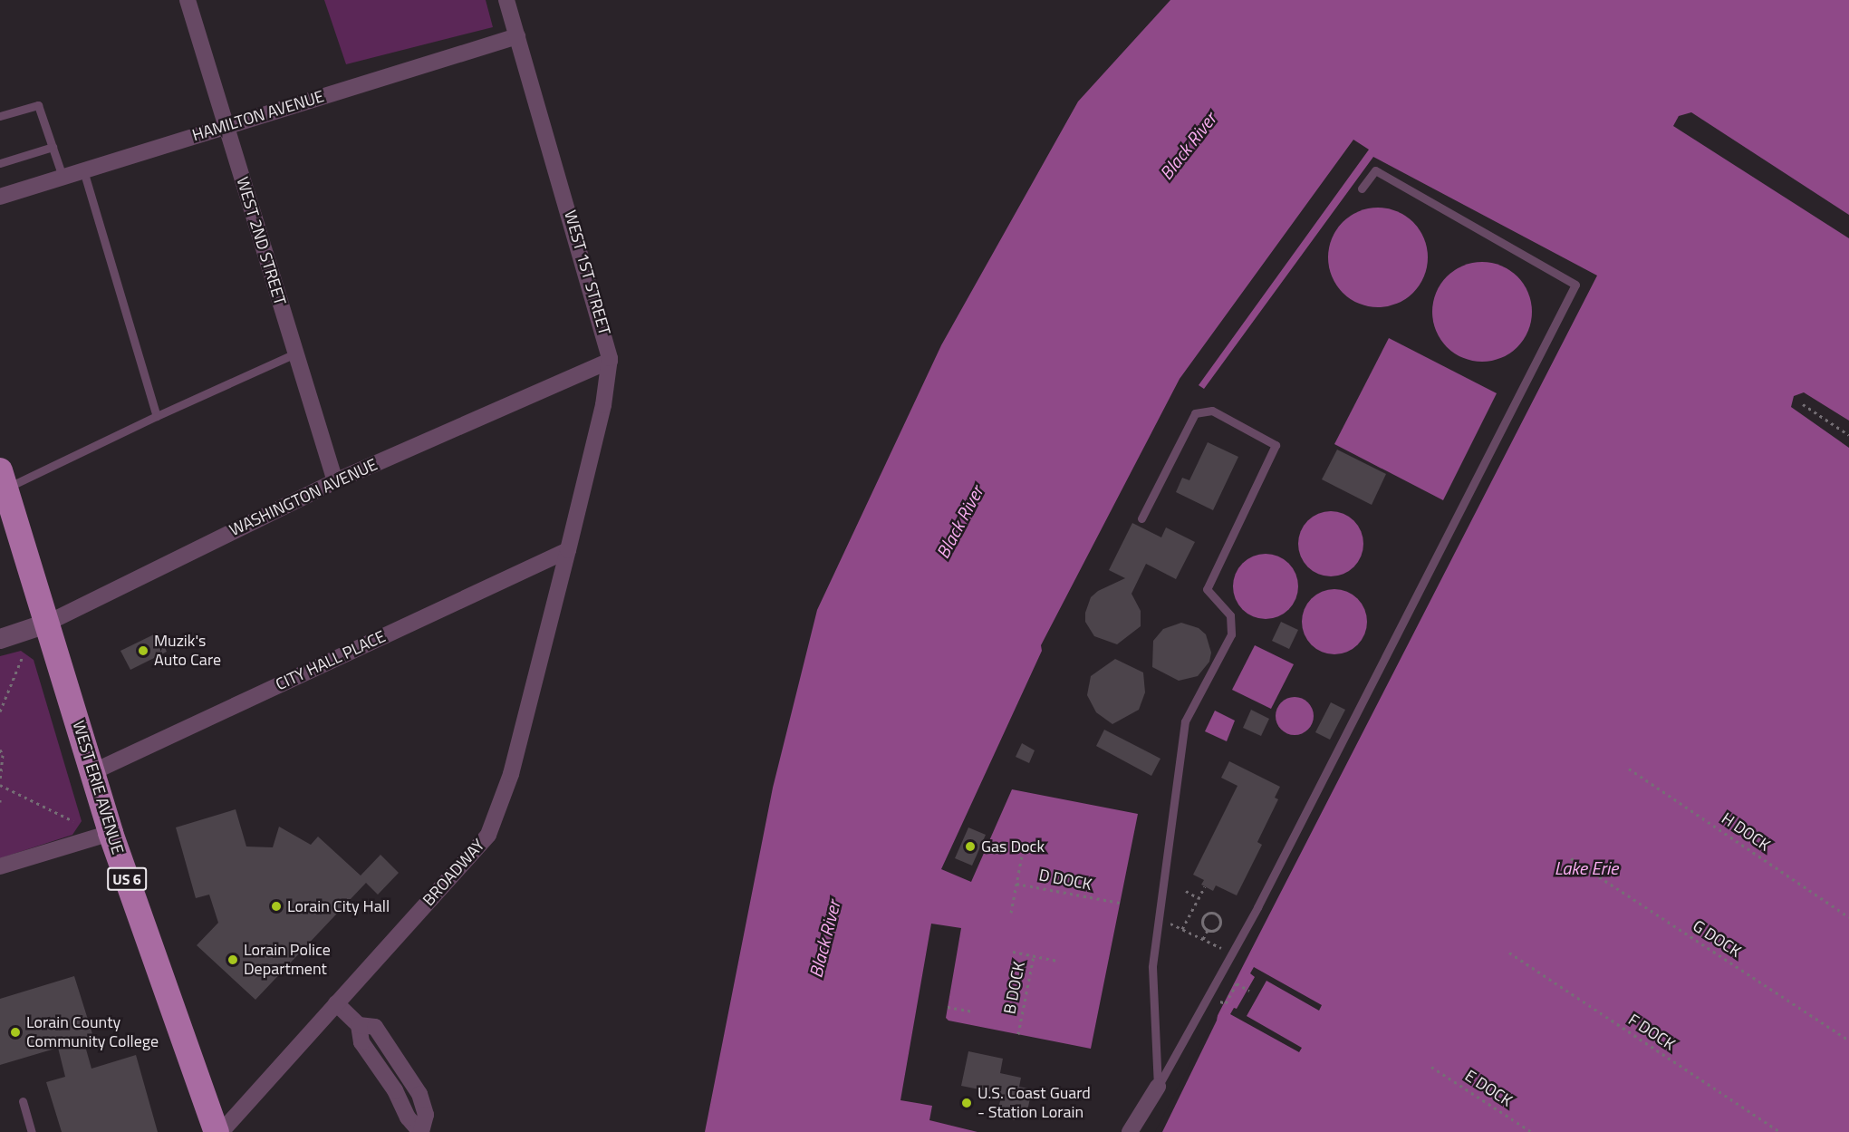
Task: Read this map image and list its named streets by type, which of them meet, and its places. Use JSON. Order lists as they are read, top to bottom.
{
  "streets": {
    "main road": ["WEST ERIE AVENUE", "US 6"],
    "street": [
      "HAMILTON AVENUE",
      "WEST 2ND STREET",
      "WEST 1ST STREET",
      "WASHINGTON AVENUE",
      "CITY HALL PLACE",
      "BROADWAY"
    ],
    "path": [
      "H DOCK",
      "D DOCK",
      "G DOCK",
      "B DOCK",
      "F DOCK",
      "E DOCK"
    ]
  },
  "crossings": [
    ["HAMILTON AVENUE", "WEST 2ND STREET"],
    ["HAMILTON AVENUE", "WEST 1ST STREET"],
    ["WEST 2ND STREET", "WASHINGTON AVENUE"],
    ["WEST 1ST STREET", "WASHINGTON AVENUE"],
    ["WEST 1ST STREET", "CITY HALL PLACE"],
    ["WEST 1ST STREET", "BROADWAY"],
    ["WASHINGTON AVENUE", "WEST ERIE AVENUE"],
    ["CITY HALL PLACE", "WEST ERIE AVENUE"],
    ["CITY HALL PLACE", "BROADWAY"]
  ],
  "water": ["Black River", "Lake Erie"],
  "places": [
    "Muzik's Auto Care",
    "Gas Dock",
    "Lorain City Hall",
    "Lorain Police Department",
    "Lorain County Community College",
    "U.S. Coast Guard - Station Lorain"
  ]
}
